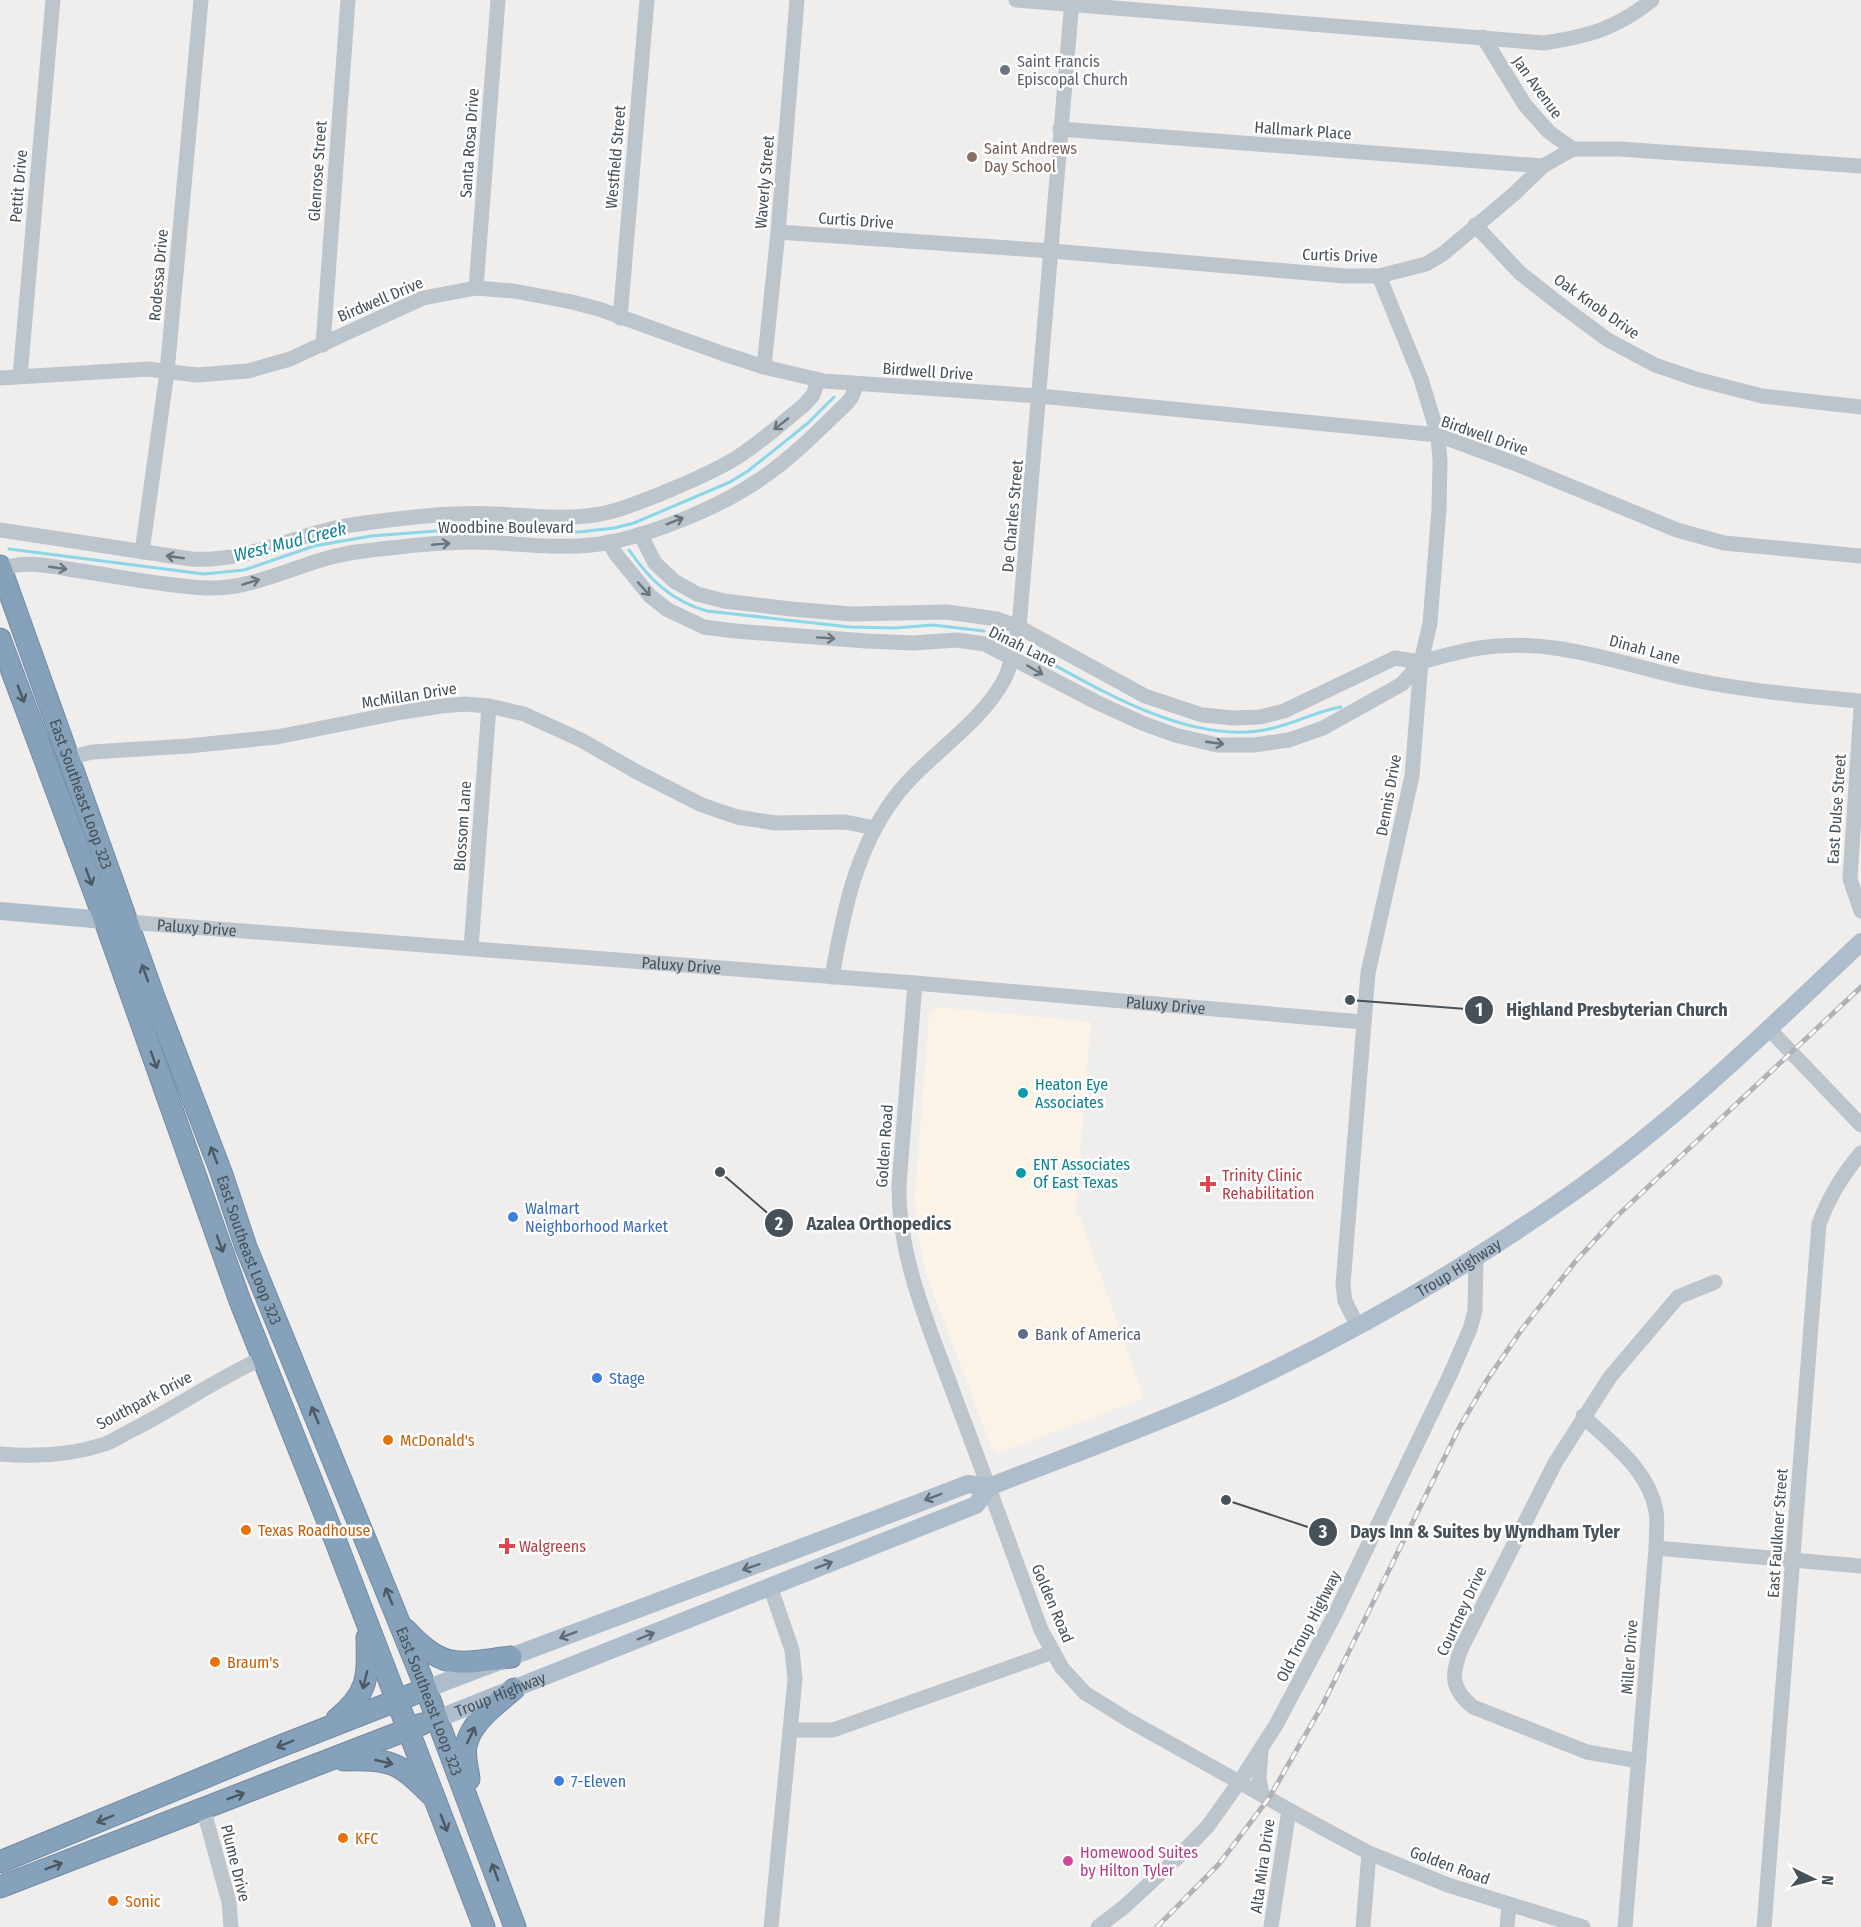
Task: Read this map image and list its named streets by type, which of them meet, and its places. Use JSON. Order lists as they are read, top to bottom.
{
  "streets": {
    "highway": ["East Southeast Loop 323", "Troup Highway"],
    "main road": ["Paluxy Drive"],
    "street": [
      "Jan Avenue",
      "Hallmark Place",
      "Santa Rosa Drive",
      "Westfield Street",
      "Glenrose Street",
      "Waverly Street",
      "Pettit Drive",
      "Curtis Drive",
      "Rodessa Drive",
      "Birdwell Drive",
      "Oak Knob Drive",
      "De Charles Street",
      "Woodbine Boulevard",
      "Dinah Lane",
      "McMillan Drive",
      "Dennis Drive",
      "East Dulse Street",
      "Blossom Lane",
      "Golden Road",
      "Southpark Drive",
      "East Faulkner Street",
      "Courtney Drive",
      "Old Troup Highway",
      "Miller Drive",
      "Plume Drive",
      "Alta Mira Drive"
    ]
  },
  "crossings": [
    ["Jan Avenue", "Curtis Drive"],
    ["Jan Avenue", "De Charles Street"],
    ["Hallmark Place", "Curtis Drive"],
    ["Hallmark Place", "De Charles Street"],
    ["Santa Rosa Drive", "Birdwell Drive"],
    ["Westfield Street", "Birdwell Drive"],
    ["Glenrose Street", "Birdwell Drive"],
    ["Waverly Street", "Curtis Drive"],
    ["Waverly Street", "Birdwell Drive"],
    ["Pettit Drive", "Birdwell Drive"],
    ["Curtis Drive", "Oak Knob Drive"],
    ["Curtis Drive", "De Charles Street"],
    ["Curtis Drive", "Dennis Drive"],
    ["Rodessa Drive", "Birdwell Drive"],
    ["Rodessa Drive", "Woodbine Boulevard"],
    ["Birdwell Drive", "De Charles Street"],
    ["Birdwell Drive", "Woodbine Boulevard"],
    ["Birdwell Drive", "Dennis Drive"],
    ["De Charles Street", "Dinah Lane"],
    ["De Charles Street", "McMillan Drive"],
    ["De Charles Street", "Paluxy Drive"],
    ["Woodbine Boulevard", "Dinah Lane"],
    ["Woodbine Boulevard", "East Southeast Loop 323"],
    ["Dinah Lane", "Dennis Drive"],
    ["McMillan Drive", "East Southeast Loop 323"],
    ["McMillan Drive", "Blossom Lane"],
    ["East Southeast Loop 323", "Paluxy Drive"],
    ["East Southeast Loop 323", "Troup Highway"],
    ["East Southeast Loop 323", "Southpark Drive"],
    ["Dennis Drive", "Paluxy Drive"],
    ["Dennis Drive", "Troup Highway"],
    ["Blossom Lane", "Paluxy Drive"],
    ["Paluxy Drive", "Golden Road"],
    ["Golden Road", "Troup Highway"],
    ["Golden Road", "Old Troup Highway"],
    ["Golden Road", "Alta Mira Drive"],
    ["Troup Highway", "Old Troup Highway"],
    ["Troup Highway", "Plume Drive"],
    ["Courtney Drive", "Miller Drive"]
  ],
  "water": ["West Mud Creek"],
  "places": {
    "other": [
      "Saint Francis Episcopal Church",
      "Saint Andrews Day School",
      "Highland Presbyterian Church",
      "Heaton Eye Associates",
      "Azalea Orthopedics",
      "ENT Associates Of East Texas",
      "Walmart Neighborhood Market",
      "Bank of America",
      "Stage",
      "McDonald's",
      "Days Inn & Suites by Wyndham Tyler",
      "Texas Roadhouse",
      "Braum's",
      "7-Eleven",
      "KFC",
      "Homewood Suites by Hilton Tyler",
      "Sonic"
    ],
    "health": ["Trinity Clinic Rehabilitation", "Walgreens"]
  },
  "north": "right"
}
